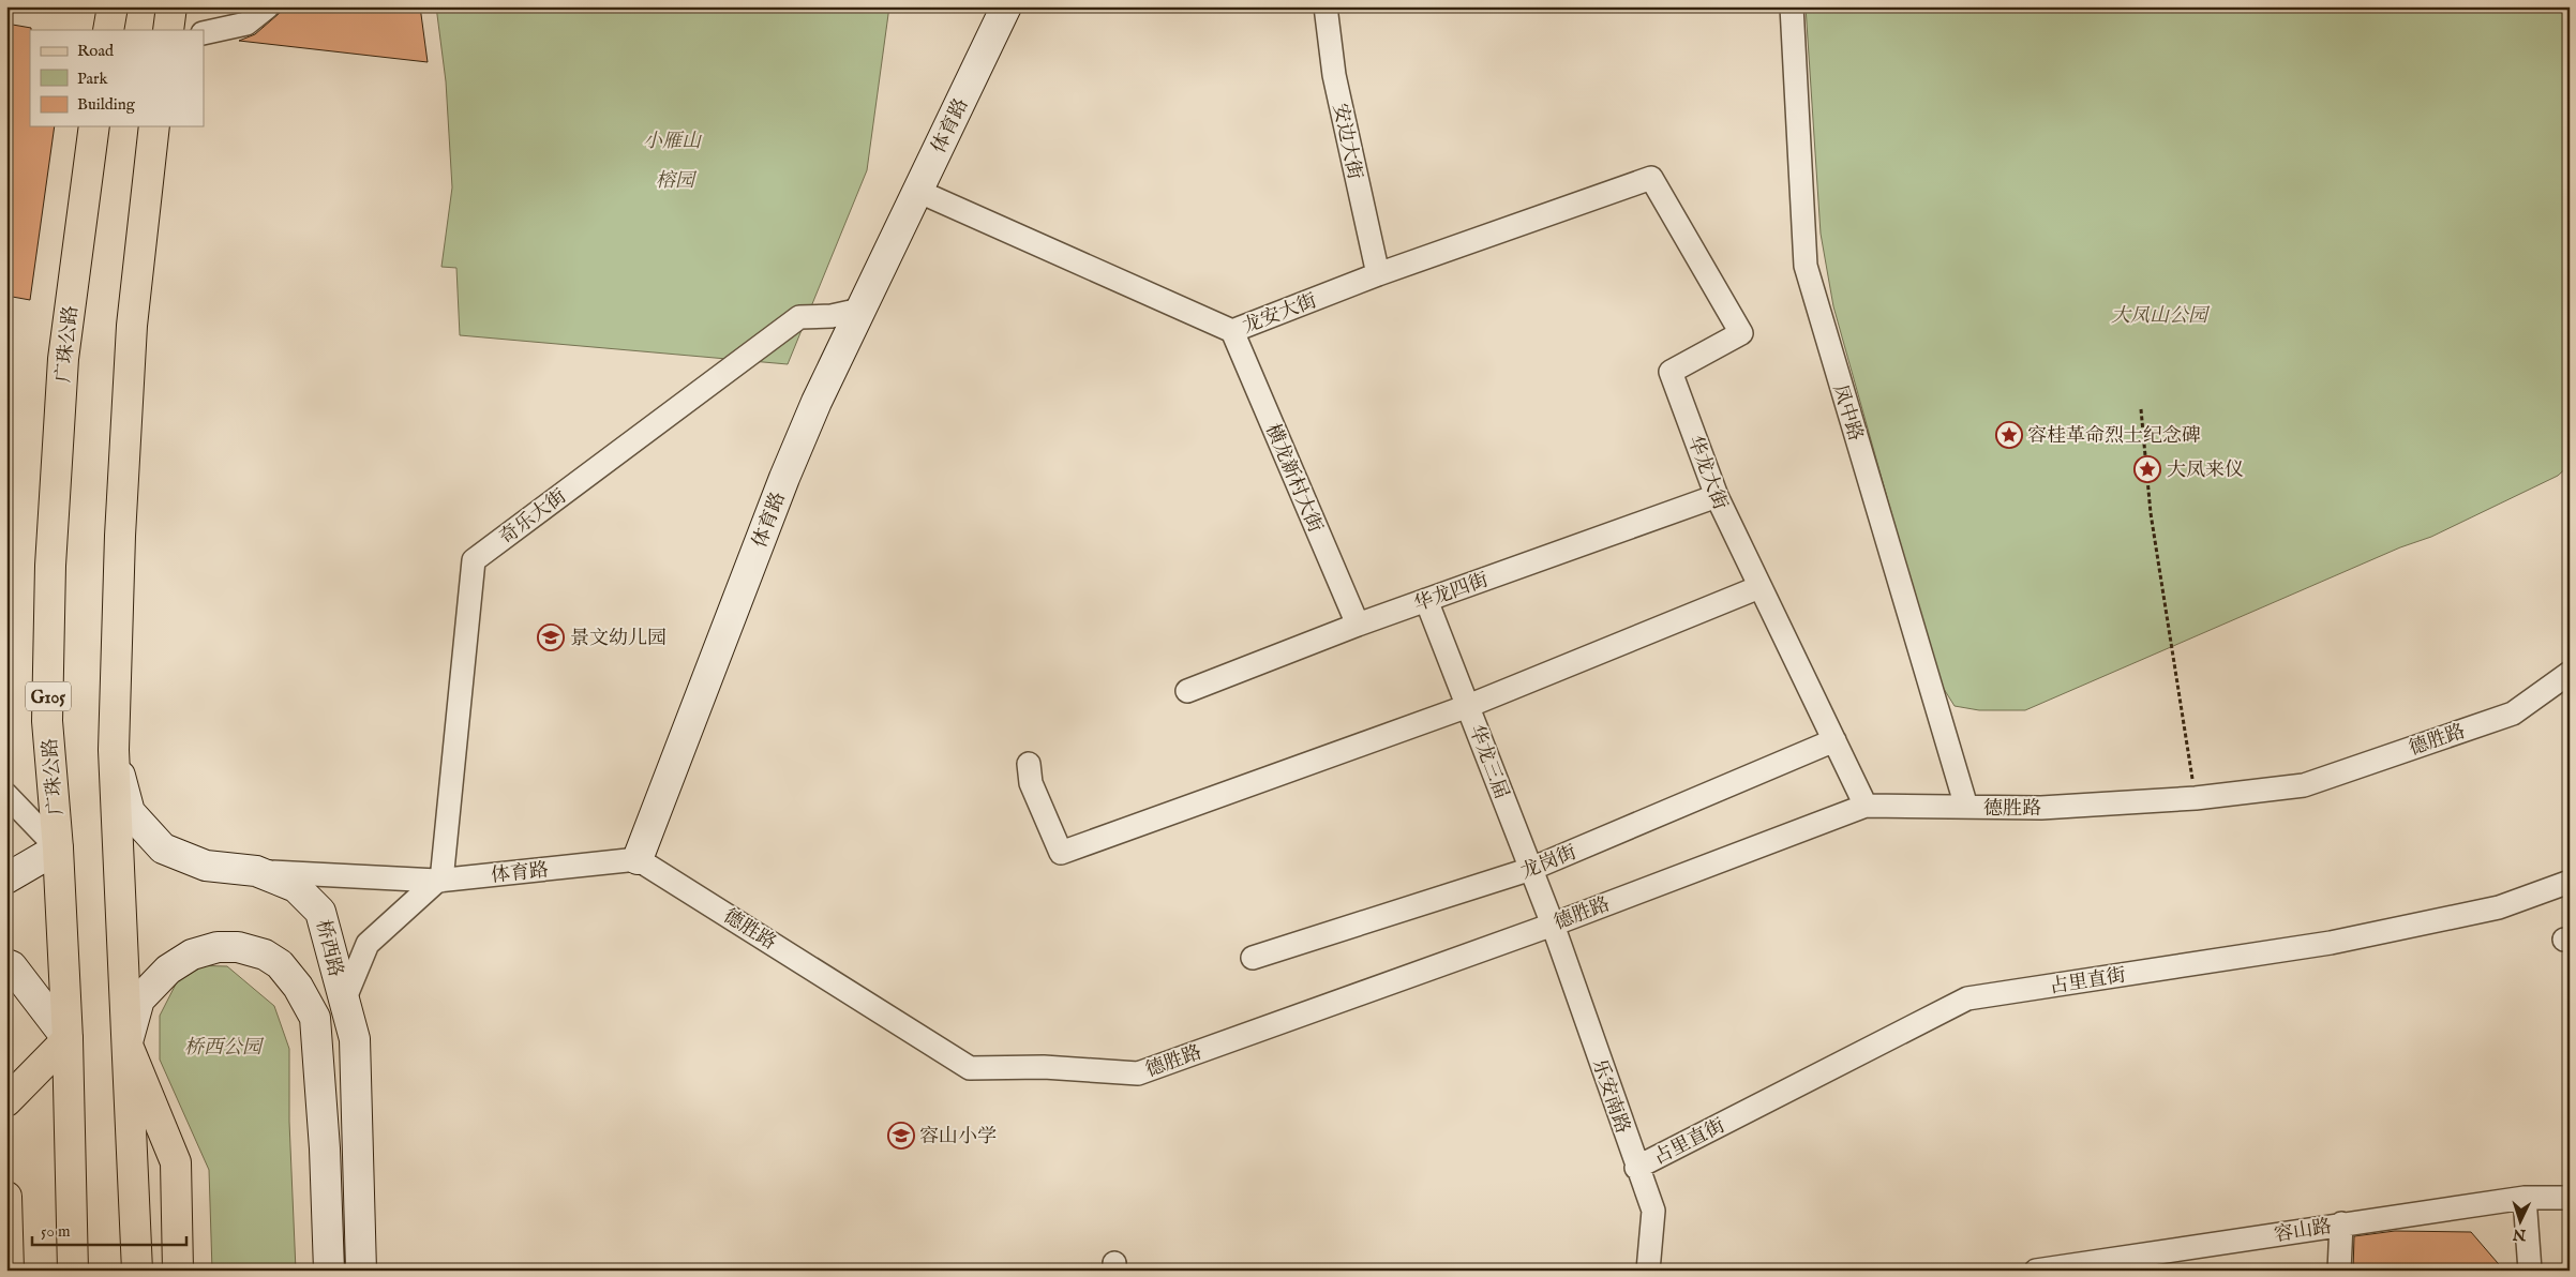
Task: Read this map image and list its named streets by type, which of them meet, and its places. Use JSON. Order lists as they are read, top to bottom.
{
  "streets": {
    "main road": [
      "体育路",
      "广珠公路",
      "G105",
      "桥西路"
    ],
    "street": [
      "安边大街",
      "龙安大街",
      "凤中路",
      "华龙大街",
      "横龙新村大街",
      "奇乐大街",
      "华龙四街",
      "德胜路",
      "华龙三届",
      "龙岗街",
      "占里直街",
      "乐安南路",
      "容山路"
    ]
  },
  "crossings": [
    ["体育路", "龙安大街"],
    ["体育路", "奇乐大街"],
    ["体育路", "德胜路"],
    ["体育路", "桥西路"],
    ["安边大街", "龙安大街"],
    ["龙安大街", "华龙大街"],
    ["龙安大街", "横龙新村大街"],
    ["凤中路", "德胜路"],
    ["华龙大街", "华龙四街"],
    ["华龙大街", "德胜路"],
    ["华龙大街", "龙岗街"],
    ["横龙新村大街", "华龙四街"],
    ["华龙四街", "华龙三届"],
    ["德胜路", "华龙三届"],
    ["德胜路", "乐安南路"],
    ["华龙三届", "龙岗街"],
    ["华龙三届", "乐安南路"],
    ["占里直街", "乐安南路"]
  ],
  "parks": [
    "小雁山",
    "榕园",
    "大凤山公园",
    "桥西公园"
  ],
  "places": {
    "place": ["容桂革命烈士纪念碑", "大凤来仪"],
    "school or university": ["景文幼儿园", "容山小学"]
  },
  "legend": ["Road", "Park", "Building"],
  "scale_bar": "50 m",
  "north": "bottom"
}
